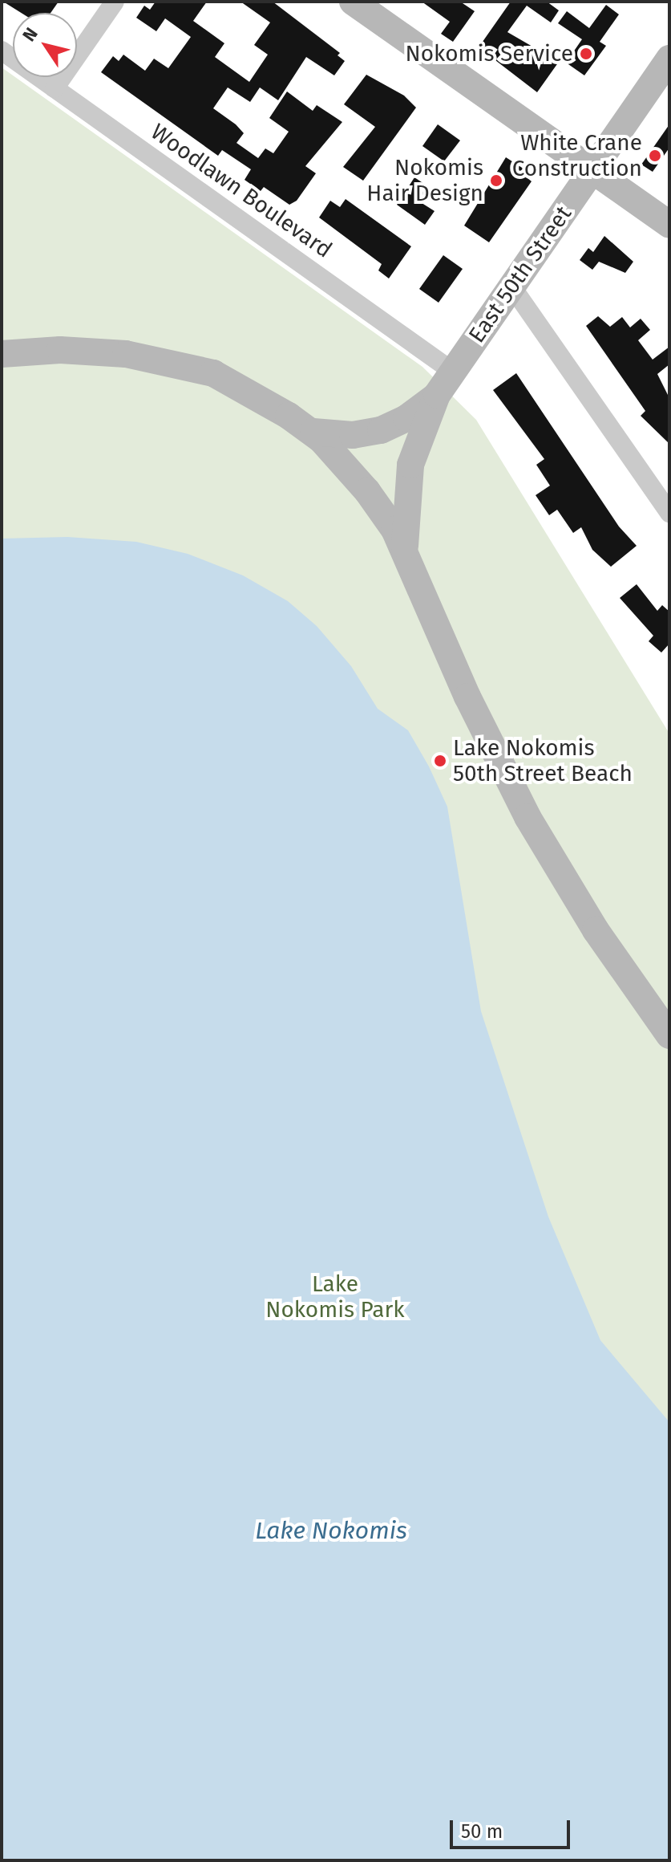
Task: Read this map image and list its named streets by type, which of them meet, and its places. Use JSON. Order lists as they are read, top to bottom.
{
  "streets": {
    "street": ["Woodlawn Boulevard", "East 50th Street"]
  },
  "crossings": [
    ["Woodlawn Boulevard", "East 50th Street"]
  ],
  "water": ["Lake Nokomis"],
  "parks": ["Lake Nokomis Park"],
  "places": [
    "Nokomis Service",
    "White Crane Construction",
    "Nokomis Hair Design",
    "Lake Nokomis 50th Street Beach"
  ],
  "scale_bar": "50 m",
  "north": "top left"
}
